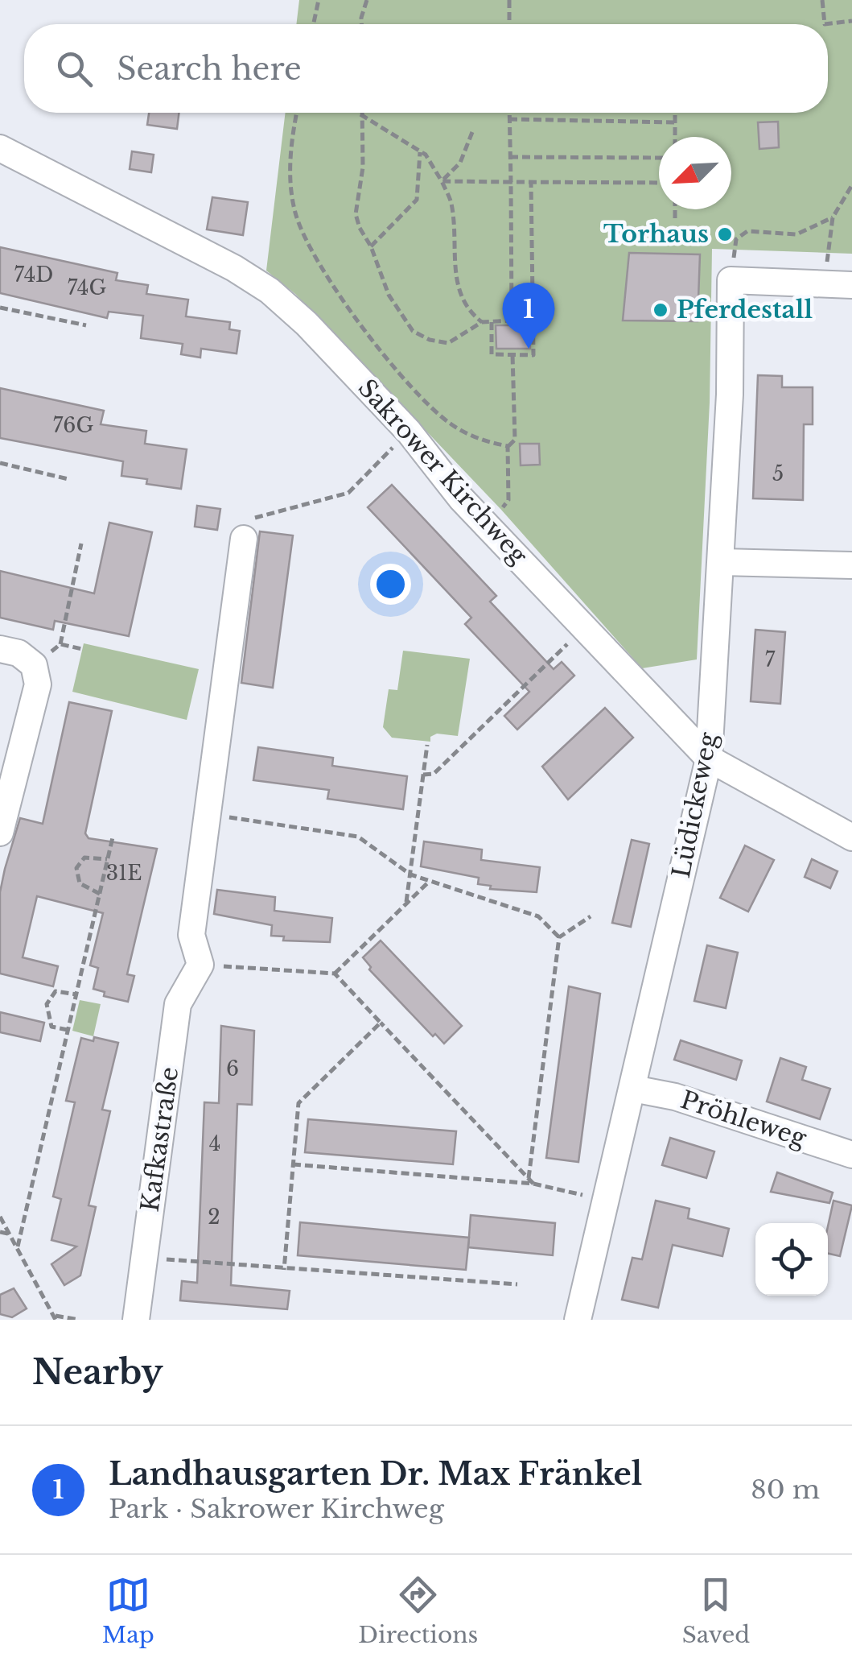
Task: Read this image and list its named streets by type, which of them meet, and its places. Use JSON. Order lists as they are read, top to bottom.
{
  "streets": {
    "street": [
      "Sakrower Kirchweg",
      "Lüdickeweg",
      "Pröhleweg",
      "Kafkastraße"
    ]
  },
  "crossings": [
    ["Sakrower Kirchweg", "Lüdickeweg"],
    ["Lüdickeweg", "Pröhleweg"]
  ],
  "places": ["Torhaus", "Pferdestall"],
  "house_numbers": [
    "74D",
    "74G",
    "76G",
    "5",
    "7",
    "31E",
    "6",
    "4",
    "2"
  ],
  "north": "bottom left",
  "page": {
    "search": "Search here",
    "pins": "1",
    "heading": "Nearby",
    "list": [
      {
        "mark": "1",
        "name": "Landhausgarten Dr. Max Fränkel",
        "note": "Park · Sakrower Kirchweg",
        "value": "80 m"
      }
    ],
    "nav": ["Map", "Directions", "Saved"]
  }
}
